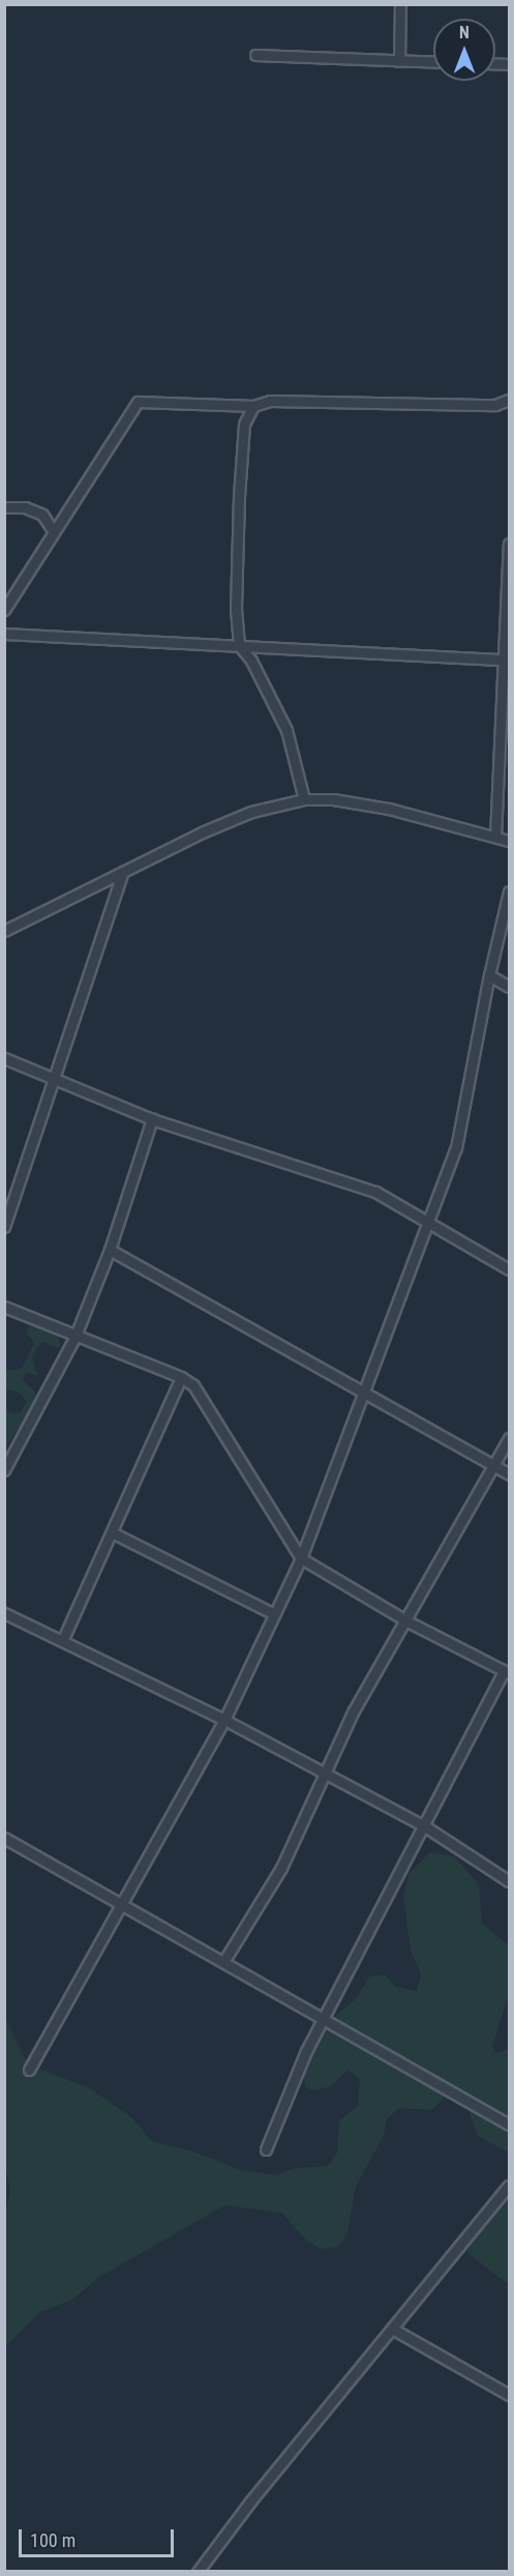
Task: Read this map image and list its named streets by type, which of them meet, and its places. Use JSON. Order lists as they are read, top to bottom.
{
  "scale_bar": "100 m",
  "north": "top"
}
